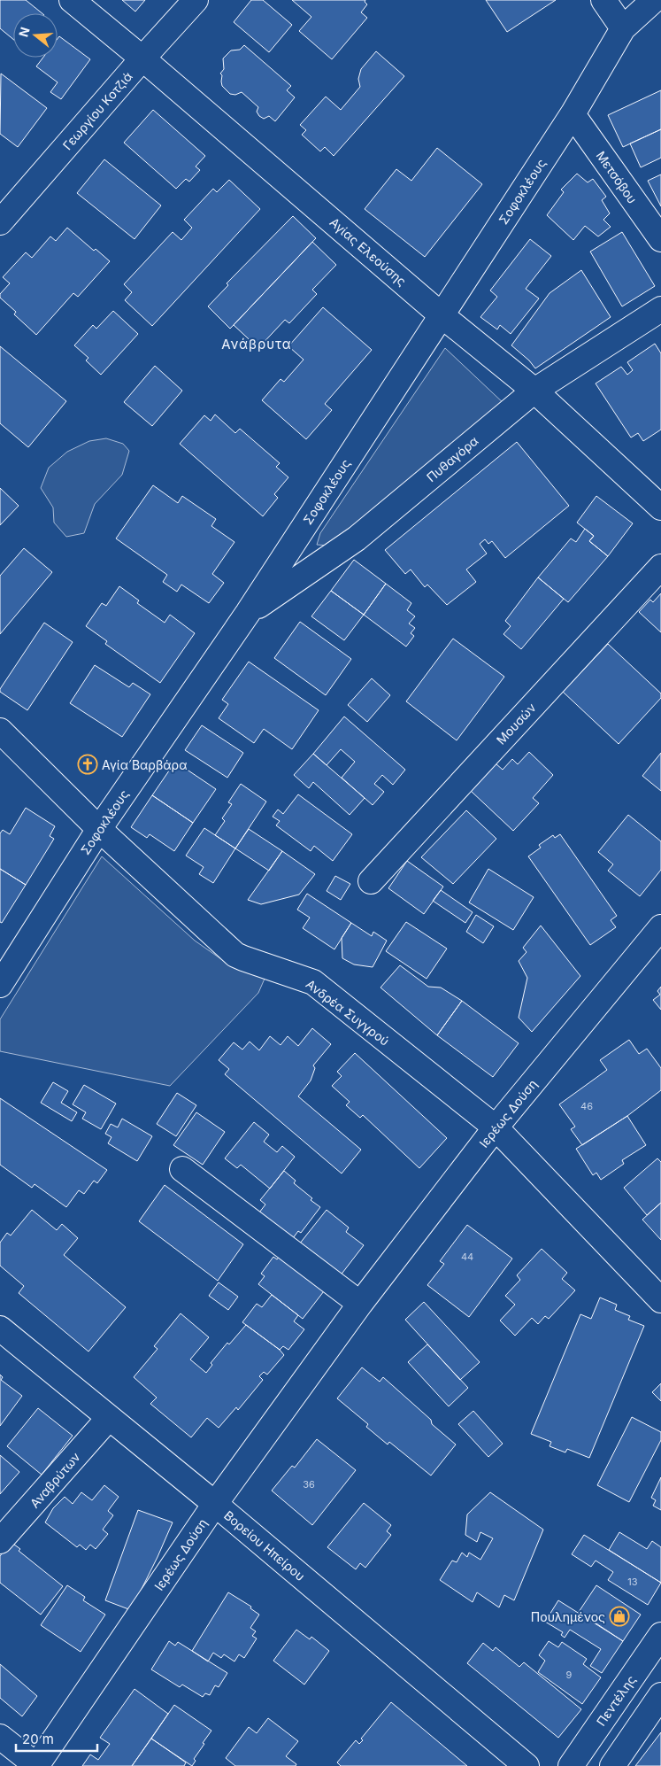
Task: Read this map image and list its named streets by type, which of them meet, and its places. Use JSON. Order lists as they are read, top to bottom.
{
  "streets": {
    "street": [
      "Γεωργίου Κοτζιά",
      "Μετσόβου",
      "Σοφοκλέους",
      "Αγίας Ελεούσης",
      "Πυθαγόρα",
      "Μουσών",
      "Ανδρέα Συγγρού",
      "Ιερέως Δούση",
      "Αναβρύτων",
      "Βορείου Ηπείρου",
      "Πεντέλης"
    ]
  },
  "crossings": [
    ["Γεωργίου Κοτζιά", "Αγίας Ελεούσης"],
    ["Μετσόβου", "Σοφοκλέους"],
    ["Σοφοκλέους", "Αγίας Ελεούσης"],
    ["Σοφοκλέους", "Πυθαγόρα"],
    ["Σοφοκλέους", "Ανδρέα Συγγρού"],
    ["Αγίας Ελεούσης", "Πυθαγόρα"],
    ["Ανδρέα Συγγρού", "Ιερέως Δούση"],
    ["Ιερέως Δούση", "Βορείου Ηπείρου"],
    ["Αναβρύτων", "Βορείου Ηπείρου"]
  ],
  "districts": ["Ανάβρυτα"],
  "places": {
    "church": ["Αγία Βαρβάρα"],
    "shop": ["Πουλημένος"]
  },
  "house_numbers": [
    "46",
    "44",
    "36",
    "13",
    "9"
  ],
  "scale_bar": "20 m",
  "north": "left"
}
